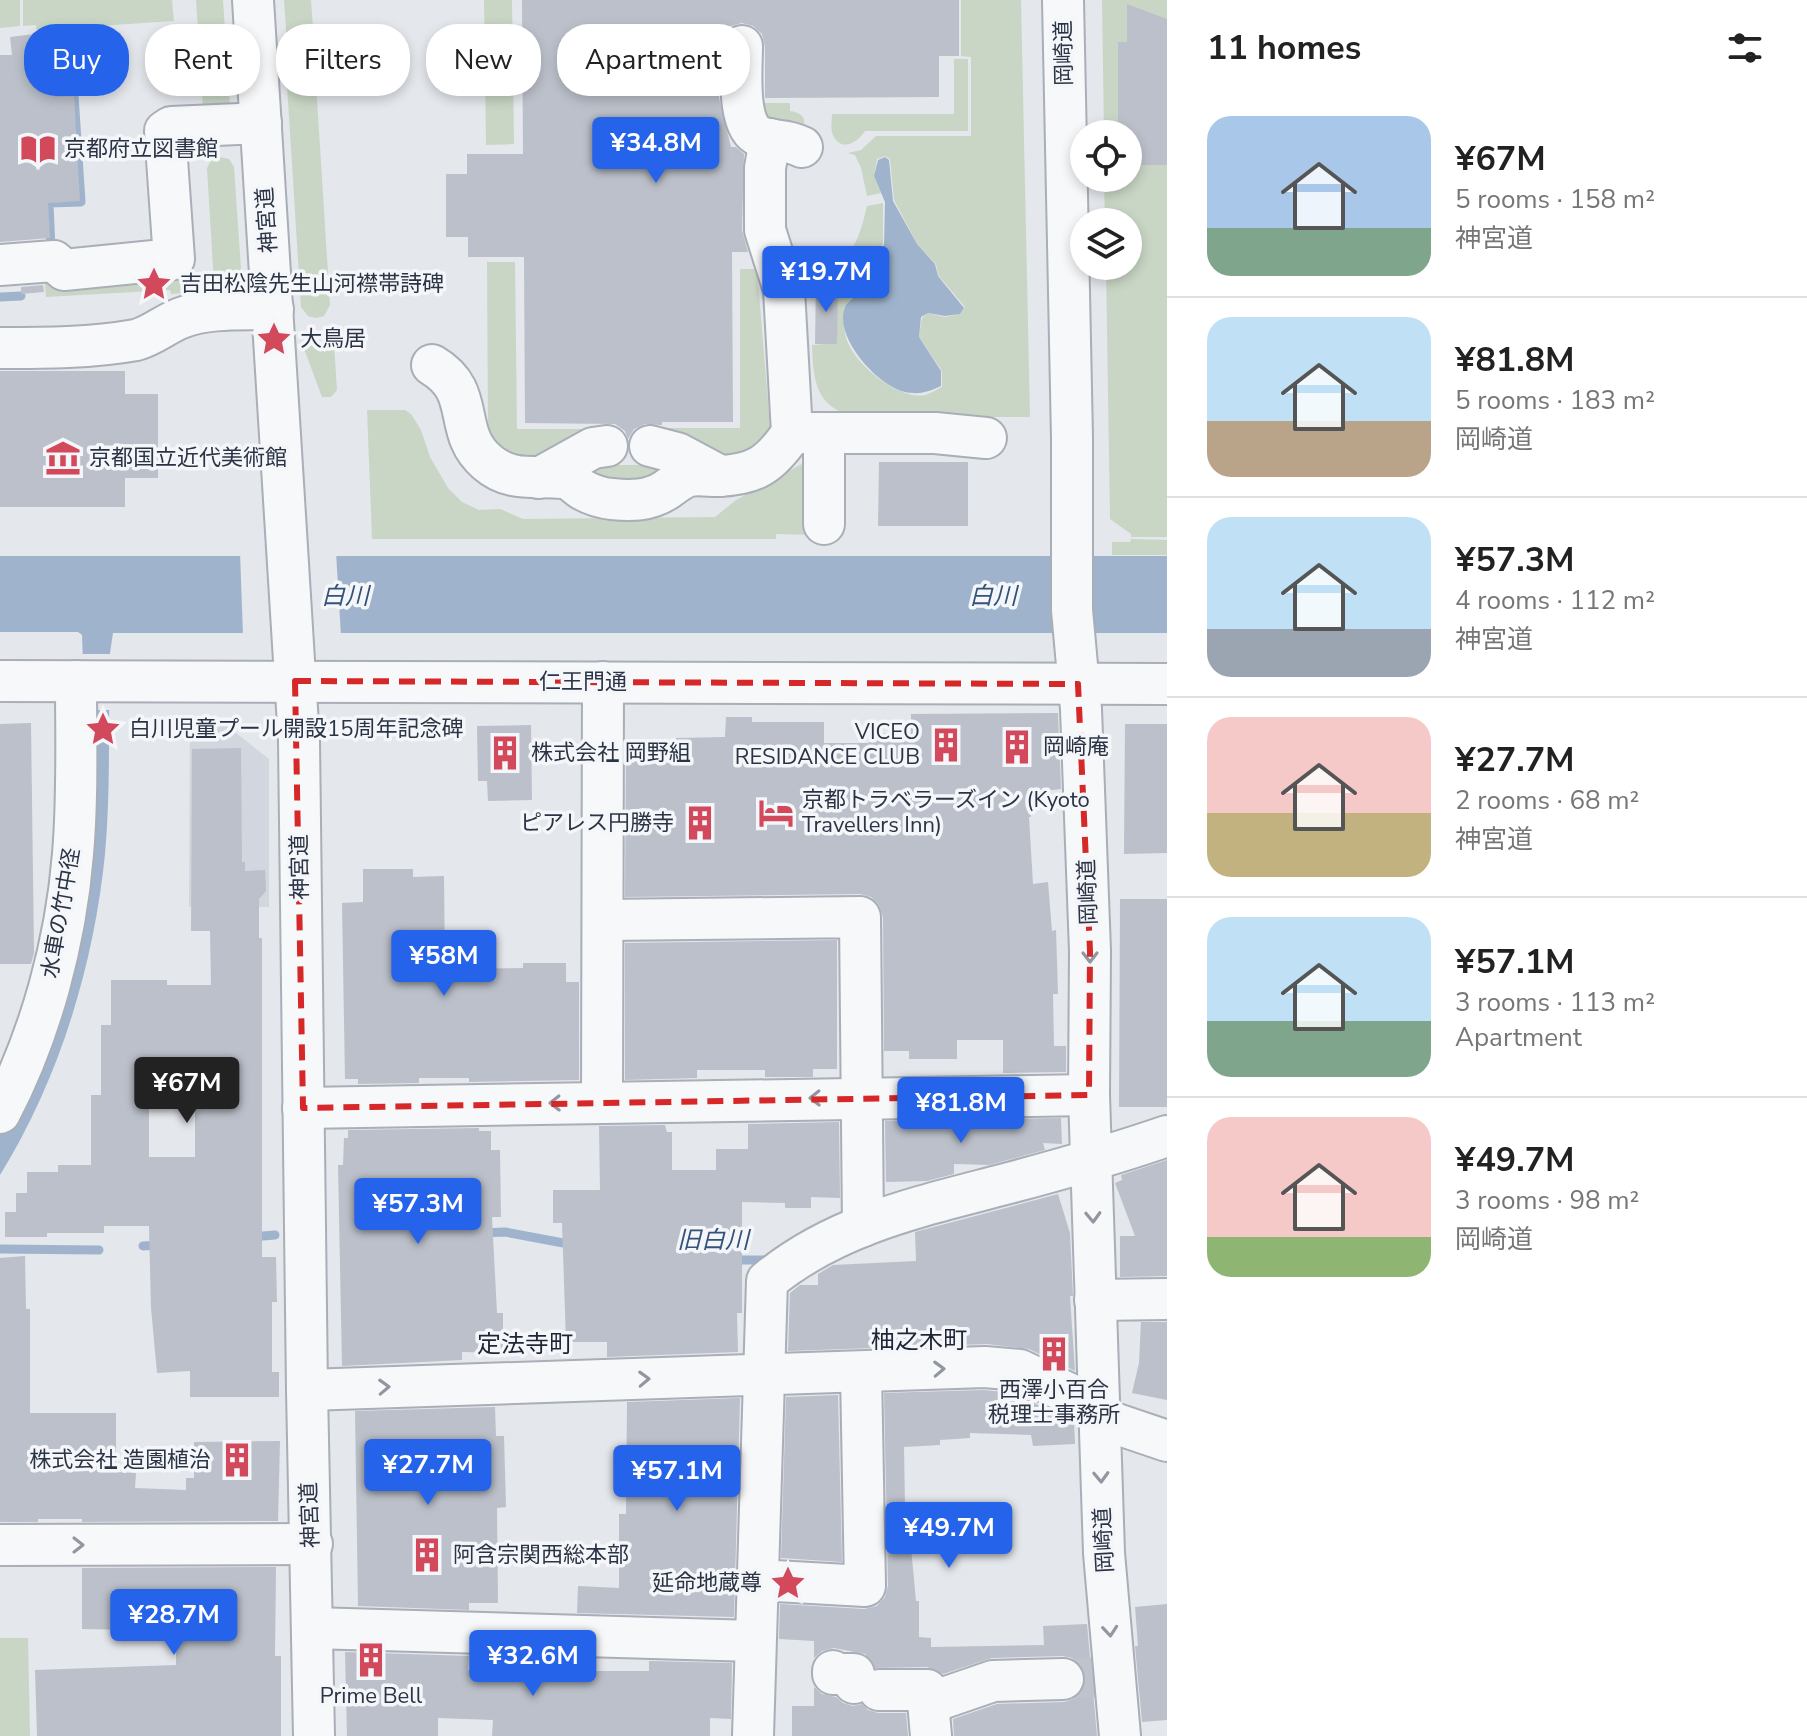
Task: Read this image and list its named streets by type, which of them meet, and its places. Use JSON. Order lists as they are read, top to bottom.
{
  "streets": {
    "street": [
      "岡崎道",
      "神宮道",
      "仁王門通",
      "水車の竹中径"
    ]
  },
  "crossings": [
    ["岡崎道", "仁王門通"],
    ["神宮道", "仁王門通"],
    ["仁王門通", "水車の竹中径"]
  ],
  "districts": ["柚之木町", "定法寺町"],
  "water": ["白川", "旧白川"],
  "places": {
    "library": ["京都府立図書館"],
    "place": [
      "吉田松陰先生山河襟帯詩碑",
      "大鳥居",
      "白川児童プール開設15周年記念碑",
      "延命地蔵尊"
    ],
    "museum": ["京都国立近代美術館"],
    "building": [
      "VICEO RESIDANCE CLUB",
      "岡崎庵",
      "株式会社 岡野組",
      "ピアレス円勝寺",
      "西澤小百合 税理士事務所",
      "株式会社 造園植治",
      "阿含宗関西総本部",
      "Prime Bell"
    ],
    "hotel": ["京都トラベラーズイン (Kyoto Travellers Inn)"]
  },
  "page": {
    "heading": "11 homes",
    "chip": [
      "Buy",
      "Rent",
      "Filters",
      "New",
      "Apartment"
    ],
    "list": [
      {
        "name": "¥67M",
        "note": "5 rooms · 158 m² · 神宮道"
      },
      {
        "name": "¥81.8M",
        "note": "5 rooms · 183 m² · 岡崎道"
      },
      {
        "name": "¥57.3M",
        "note": "4 rooms · 112 m² · 神宮道"
      },
      {
        "name": "¥27.7M",
        "note": "2 rooms · 68 m² · 神宮道"
      },
      {
        "name": "¥57.1M",
        "note": "3 rooms · 113 m² · Apartment"
      },
      {
        "name": "¥49.7M",
        "note": "3 rooms · 98 m² · 岡崎道"
      }
    ],
    "price": [
      "¥34.8M",
      "¥19.7M",
      "¥58M",
      "¥67M",
      "¥81.8M",
      "¥57.3M",
      "¥27.7M",
      "¥57.1M",
      "¥49.7M",
      "¥28.7M",
      "¥32.6M"
    ]
  }
}
